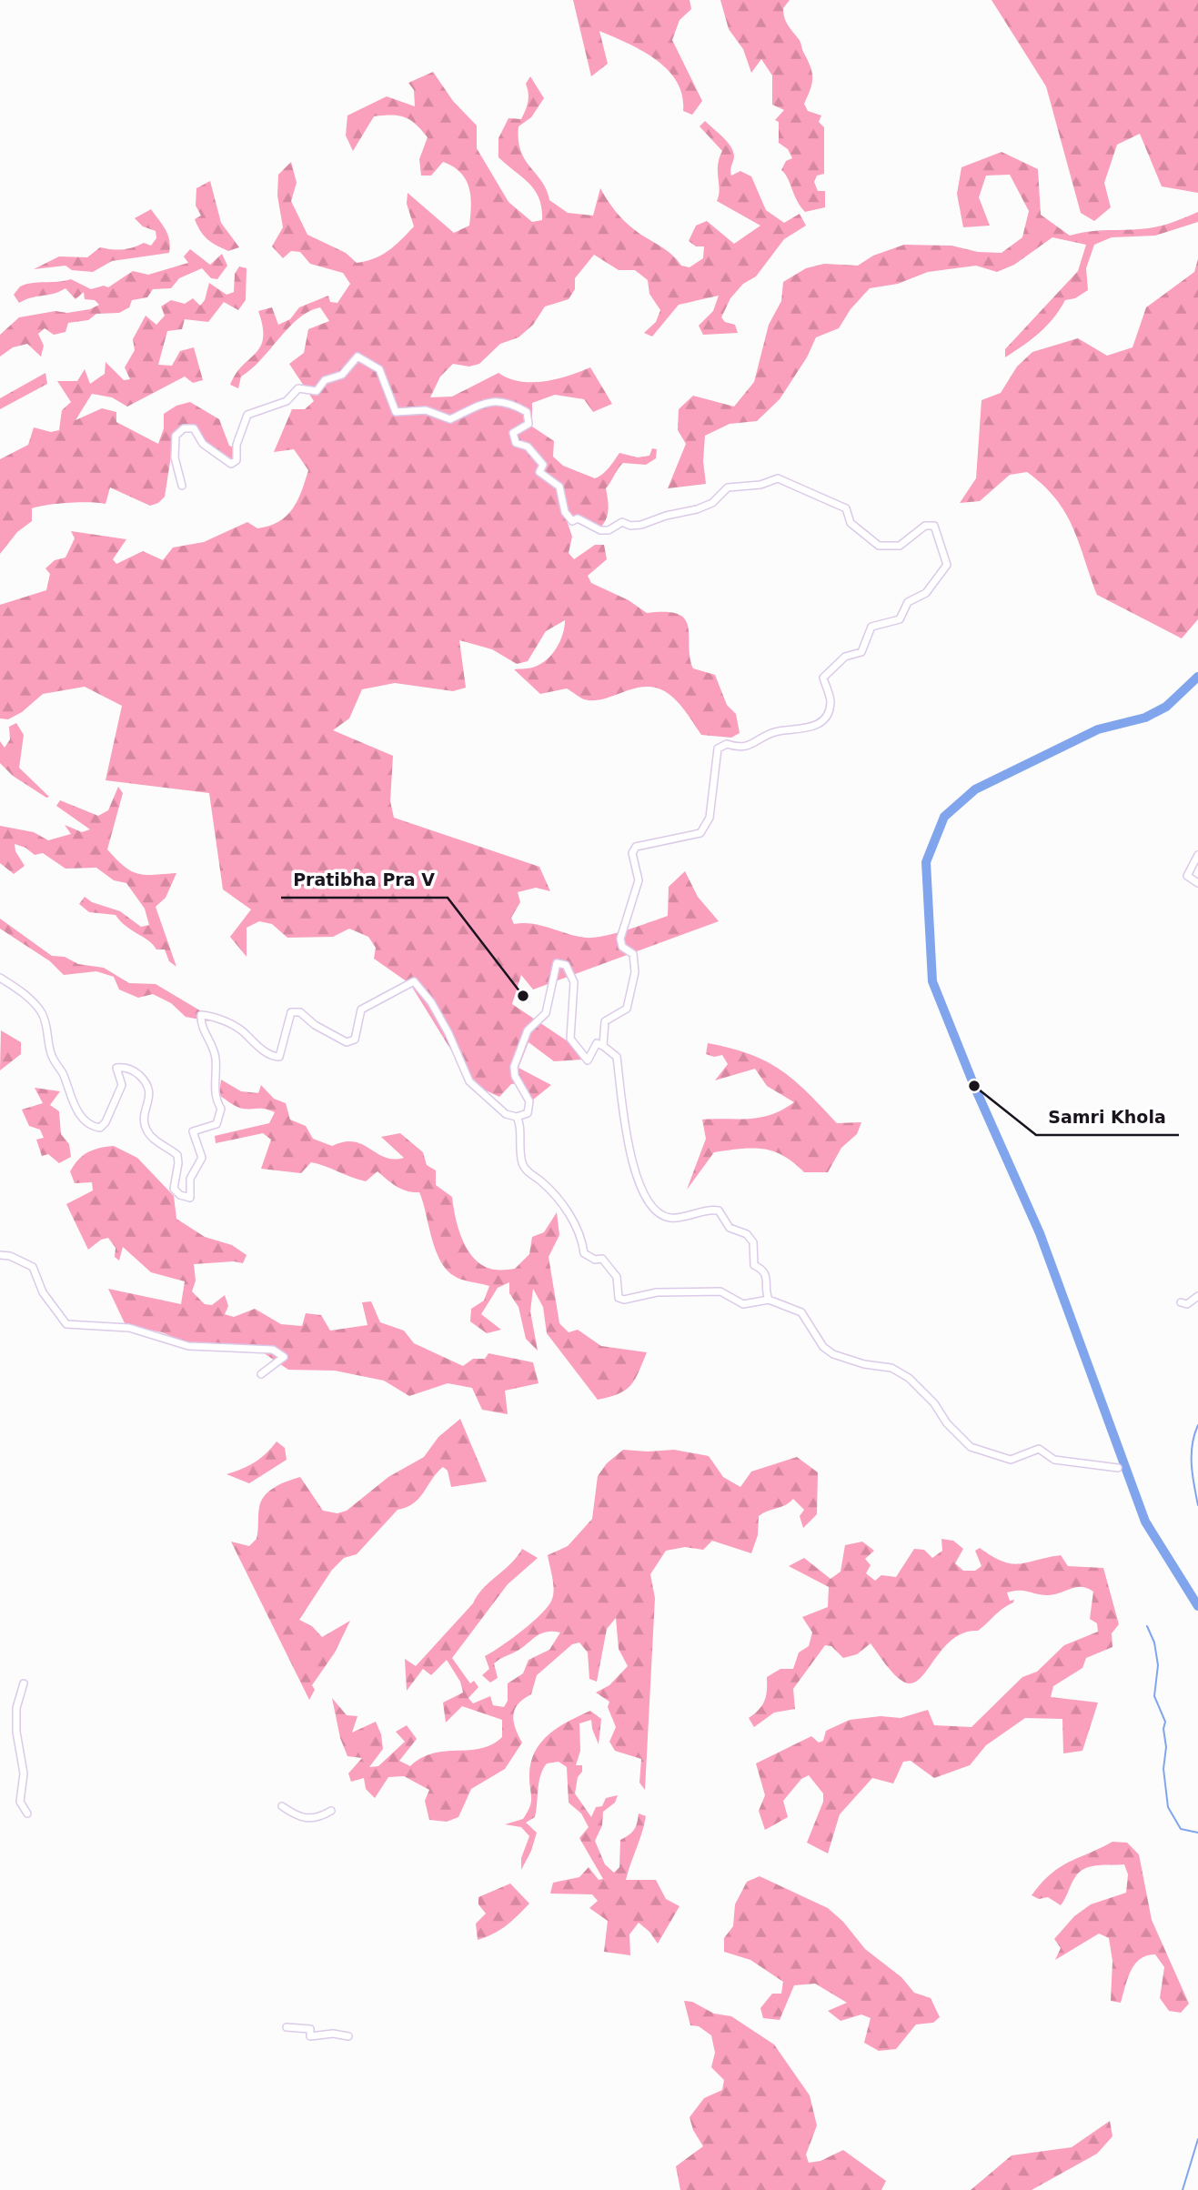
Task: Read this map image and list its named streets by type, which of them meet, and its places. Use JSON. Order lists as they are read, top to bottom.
{
  "places": ["Pratibha Pra V", "Samri Khola"]
}
